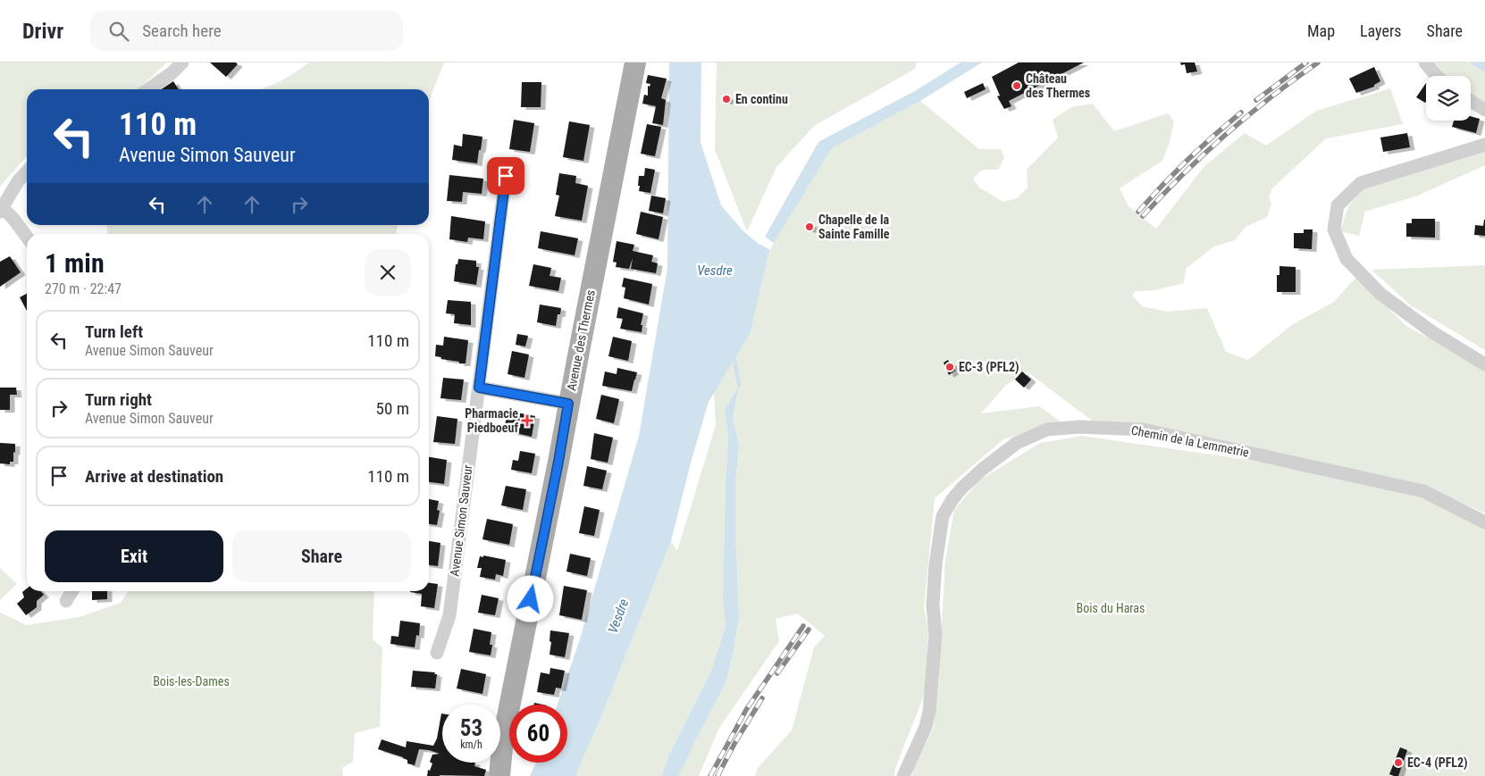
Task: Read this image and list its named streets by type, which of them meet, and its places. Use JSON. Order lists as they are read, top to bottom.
{
  "streets": {
    "main road": ["Avenue des Thermes"],
    "street": ["Chemin de la Lemmetrie", "Avenue Simon Sauveur"]
  },
  "water": ["Vesdre"],
  "parks": ["Bois du Haras", "Bois-les-Dames"],
  "places": {
    "other": [
      "Château des Thermes",
      "En continu",
      "Chapelle de la Sainte Famille",
      "EC-3 (PFL2)",
      "EC-4 (PFL2)"
    ],
    "health": ["Pharmacie Piedboeuf"]
  },
  "page": {
    "header": "Drivr",
    "search": "Search here",
    "nav": ["Map", "Layers", "Share"],
    "turn": ["110 m", "Avenue Simon Sauveur"],
    "heading": ["1 min", "270 m · 22:47"],
    "list": [
      {
        "name": "Turn left",
        "note": "Avenue Simon Sauveur",
        "value": "110 m"
      },
      {
        "name": "Turn right",
        "note": "Avenue Simon Sauveur",
        "value": "50 m"
      },
      {
        "name": "Arrive at destination",
        "value": "110 m"
      }
    ],
    "buttons": ["Exit", "Share"],
    "speed": "53 km/h",
    "limit": "60"
  }
}
